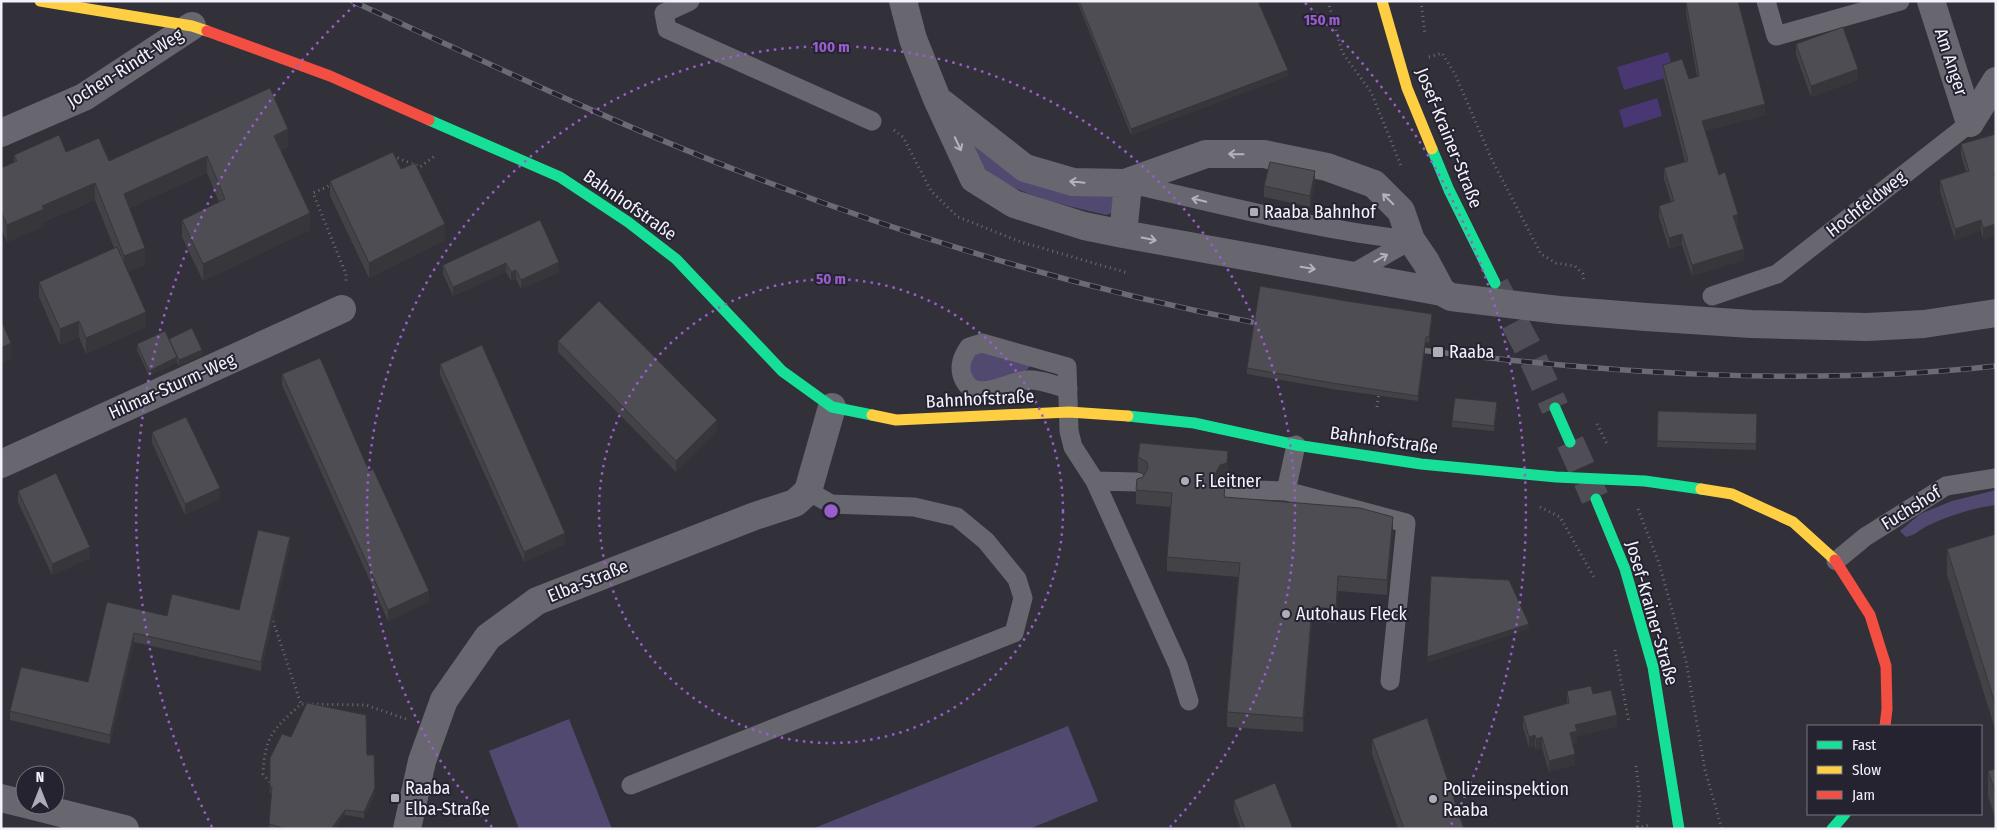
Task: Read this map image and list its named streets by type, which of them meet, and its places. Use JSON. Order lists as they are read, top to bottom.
{
  "streets": {
    "street": [
      "Am Anger",
      "Jochen-Rindt-Weg",
      "Josef-Krainer-Straße",
      "Hochfeldweg",
      "Bahnhofstraße",
      "Hilmar-Sturm-Weg",
      "Elba-Straße"
    ],
    "lane": ["Fuchshof"]
  },
  "crossings": [
    ["Am Anger", "Hochfeldweg"],
    ["Jochen-Rindt-Weg", "Bahnhofstraße"],
    ["Bahnhofstraße", "Fuchshof"]
  ],
  "places": {
    "transit": ["Raaba Bahnhof", "Raaba", "Raaba Elba-Straße"],
    "other": ["F. Leitner", "Autohaus Fleck", "Polizeiinspektion Raaba"]
  },
  "legend": ["Fast", "Slow", "Jam"],
  "north": "top",
  "rings": ["150 m", "100 m", "50 m"]
}
